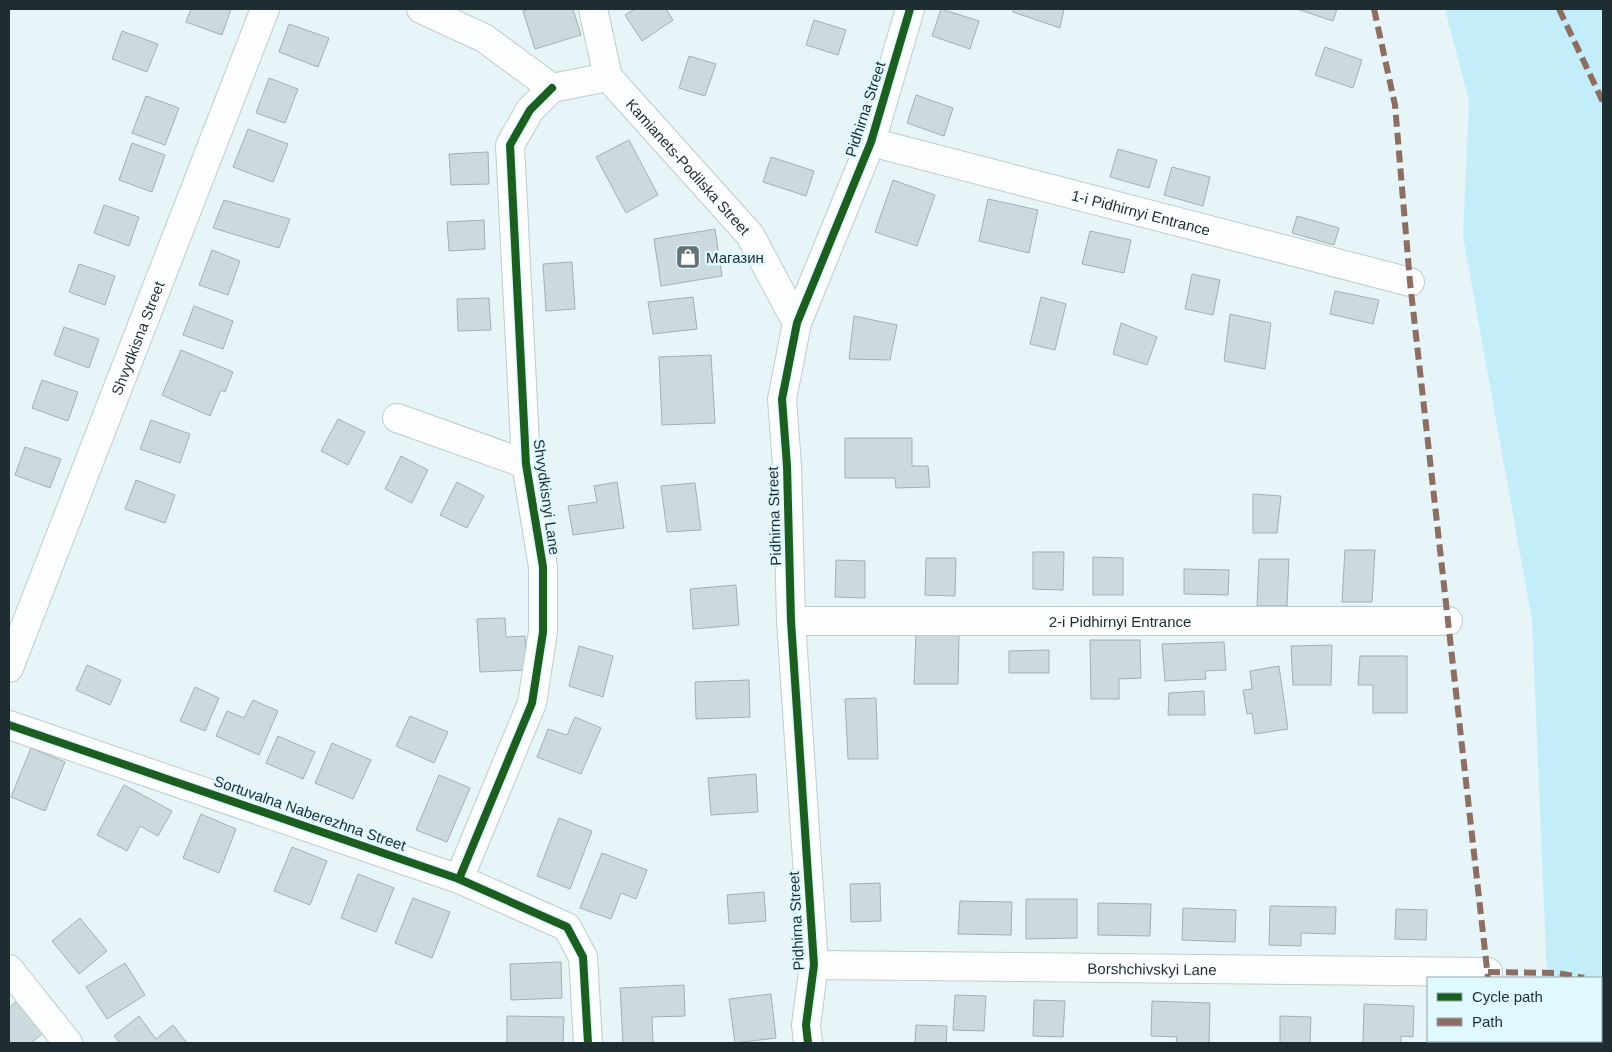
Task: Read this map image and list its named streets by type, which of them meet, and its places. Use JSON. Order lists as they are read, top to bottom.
{
  "streets": {
    "street": [
      "Pidhirna Street",
      "Kamianets-Podilska Street",
      "1-i Pidhirnyi Entrance",
      "Shvydkisna Street",
      "Shvydkisnyi Lane",
      "2-i Pidhirnyi Entrance",
      "Sortuvalna Naberezhna Street",
      "Borshchivskyi Lane"
    ]
  },
  "crossings": [
    ["Pidhirna Street", "Kamianets-Podilska Street"],
    ["Pidhirna Street", "1-i Pidhirnyi Entrance"],
    ["Pidhirna Street", "2-i Pidhirnyi Entrance"],
    ["Pidhirna Street", "Borshchivskyi Lane"],
    ["Shvydkisnyi Lane", "Sortuvalna Naberezhna Street"]
  ],
  "places": {
    "shop": ["Магазин"]
  },
  "legend": ["Cycle path", "Path"]
}
